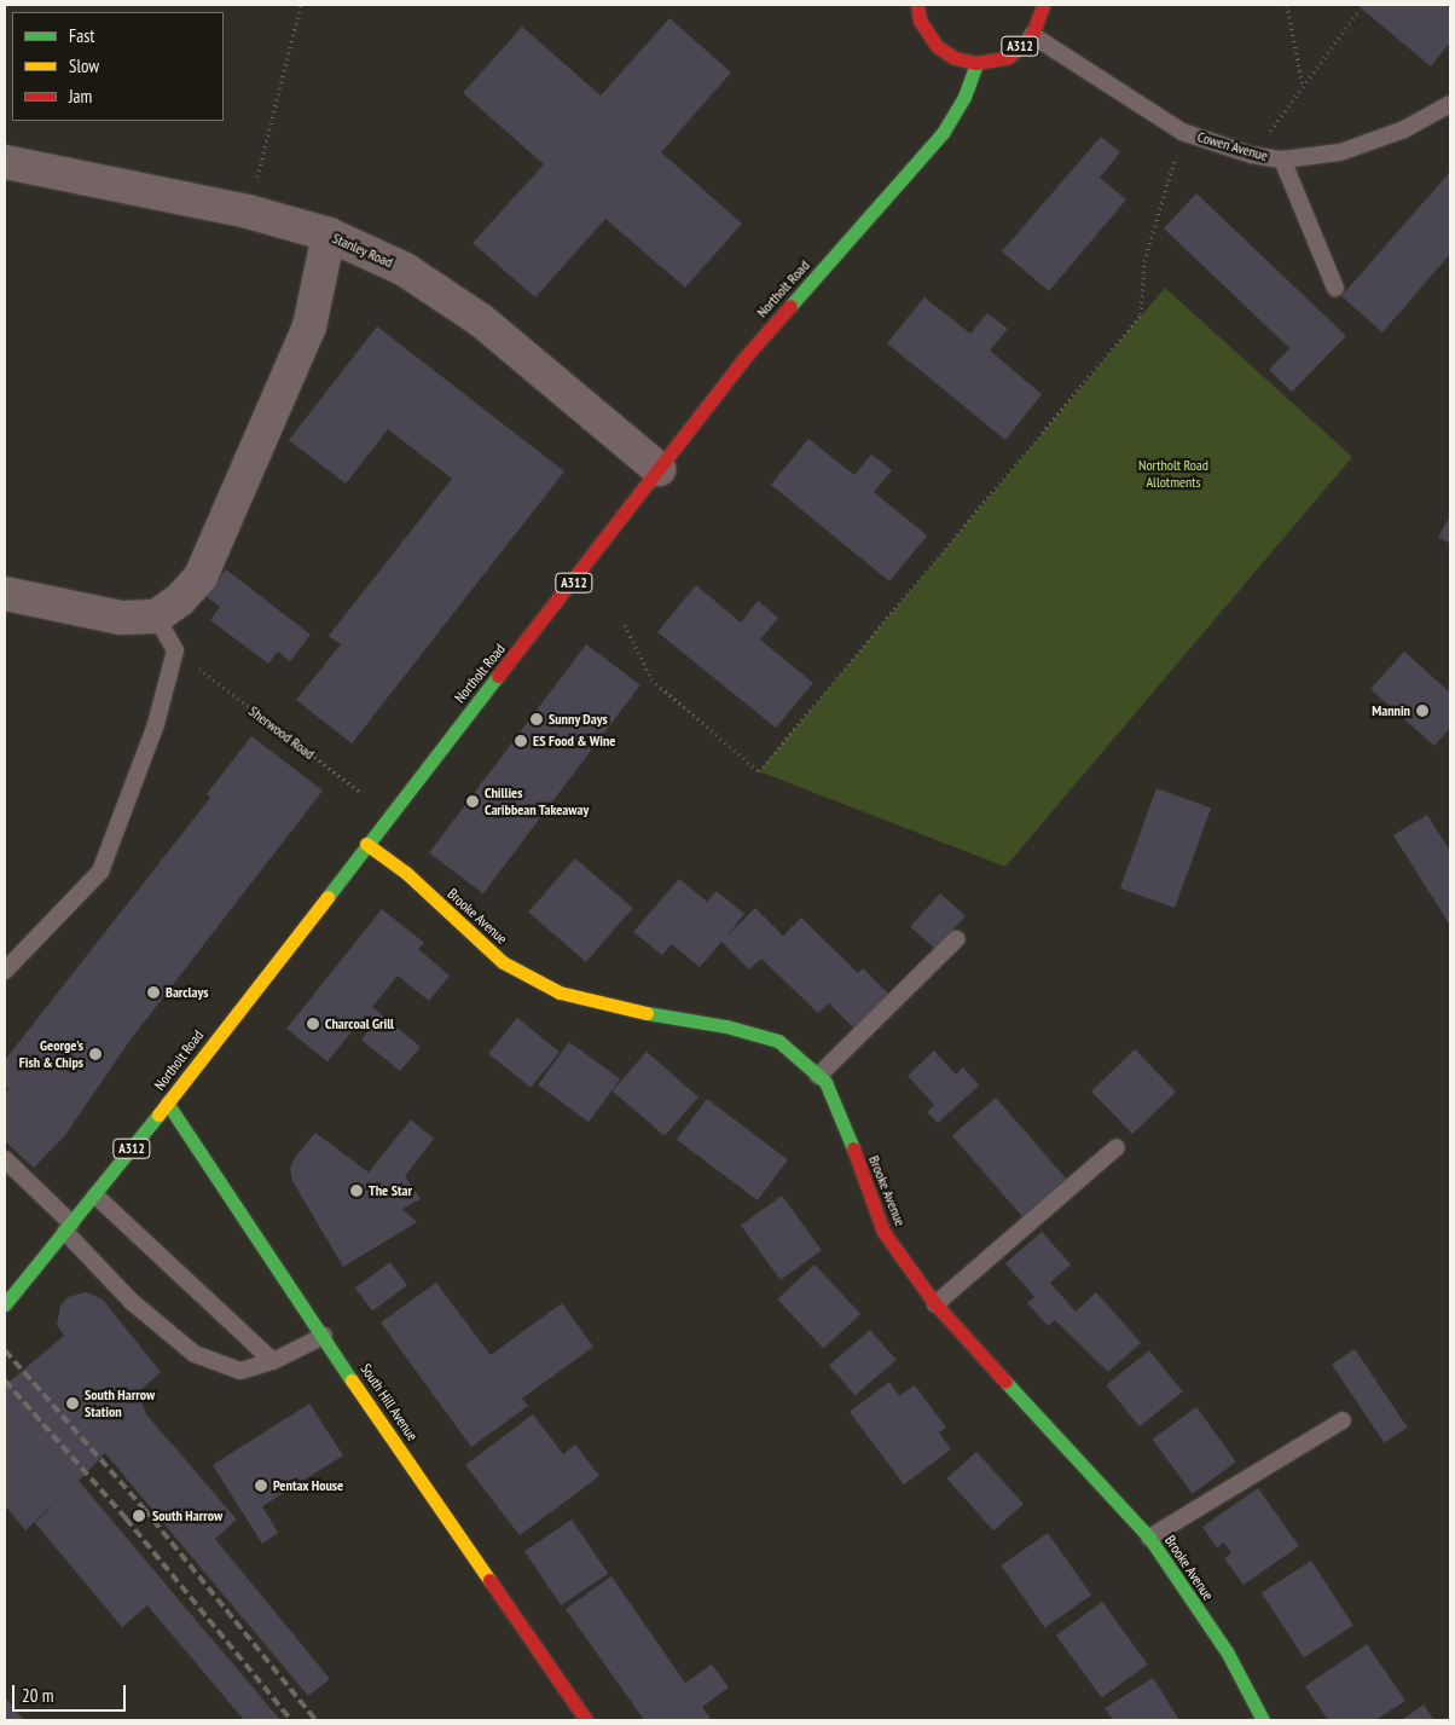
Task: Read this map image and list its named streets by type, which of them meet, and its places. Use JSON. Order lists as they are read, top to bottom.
{
  "streets": {
    "street": [
      "A312",
      "Stanley Road",
      "Northolt Road",
      "Brooke Avenue",
      "South Hill Avenue"
    ],
    "lane": ["Cowen Avenue"],
    "path": ["Sherwood Road"]
  },
  "crossings": [
    ["A312", "Cowen Avenue"],
    ["A312", "Northolt Road"],
    ["Stanley Road", "Northolt Road"],
    ["Northolt Road", "Sherwood Road"],
    ["Northolt Road", "Brooke Avenue"],
    ["Northolt Road", "South Hill Avenue"]
  ],
  "parks": ["Northolt Road Allotments"],
  "places": [
    "Mannin",
    "Sunny Days",
    "ES Food & Wine",
    "Chillies Caribbean Takeaway",
    "Barclays",
    "Charcoal Grill",
    "George's Fish & Chips",
    "The Star",
    "South Harrow Station",
    "Pentax House",
    "South Harrow"
  ],
  "legend": ["Fast", "Slow", "Jam"],
  "scale_bar": "20 m"
}
